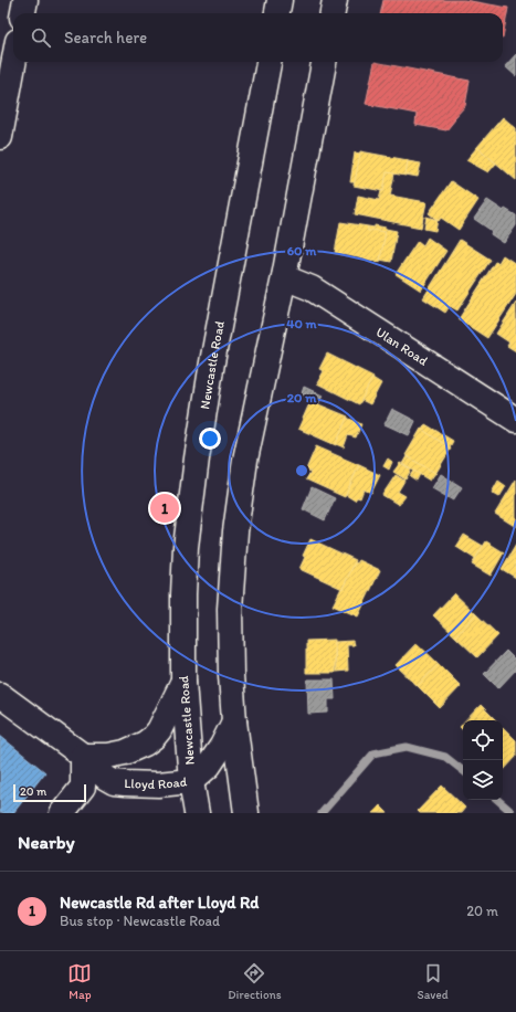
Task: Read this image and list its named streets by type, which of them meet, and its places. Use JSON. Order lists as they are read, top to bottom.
{
  "streets": {
    "main road": ["Ulan Road", "Newcastle Road", "Lloyd Road"]
  },
  "crossings": [
    ["Newcastle Road", "Lloyd Road"]
  ],
  "scale_bar": "20 m",
  "page": {
    "search": "Search here",
    "pins": "1",
    "scale": "20 m",
    "heading": "Nearby",
    "list": [
      {
        "mark": "1",
        "name": "Newcastle Rd after Lloyd Rd",
        "note": "Bus stop · Newcastle Road",
        "value": "20 m"
      }
    ],
    "nav": ["Map", "Directions", "Saved"]
  },
  "rings": ["60 m", "40 m", "20 m"]
}
